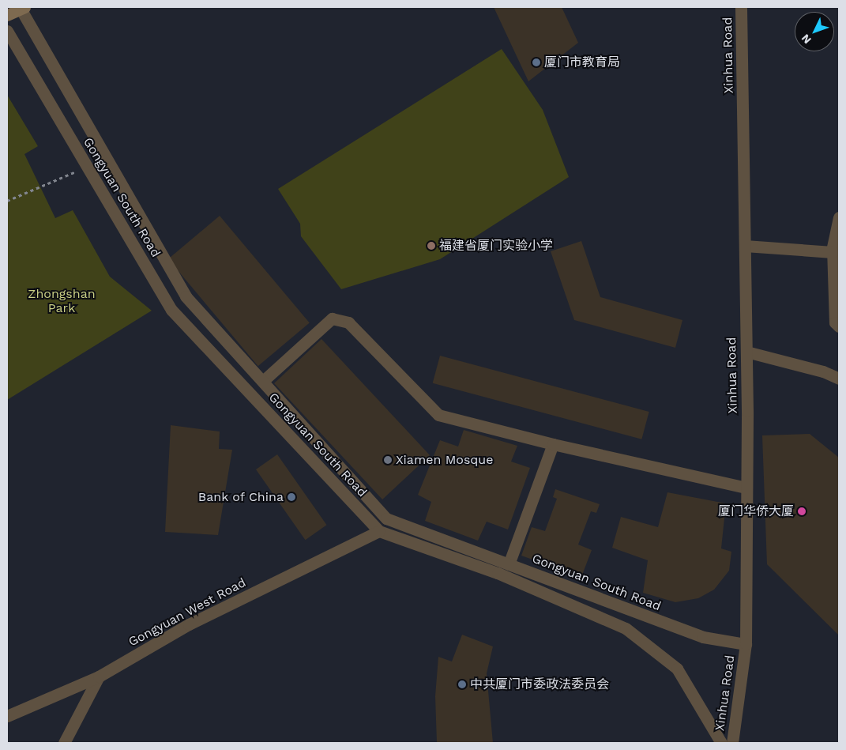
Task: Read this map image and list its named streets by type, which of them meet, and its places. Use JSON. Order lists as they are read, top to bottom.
{
  "streets": {
    "street": ["Xinhua Road", "Gongyuan South Road", "Gongyuan West Road"]
  },
  "crossings": [
    ["Xinhua Road", "Gongyuan South Road"],
    ["Gongyuan South Road", "Gongyuan West Road"]
  ],
  "parks": ["Zhongshan Park"],
  "places": [
    "厦门市教育局",
    "福建省厦门实验小学",
    "Xiamen Mosque",
    "Bank of China",
    "厦门华侨大厦",
    "中共厦门市委政法委员会"
  ],
  "north": "bottom left"
}
